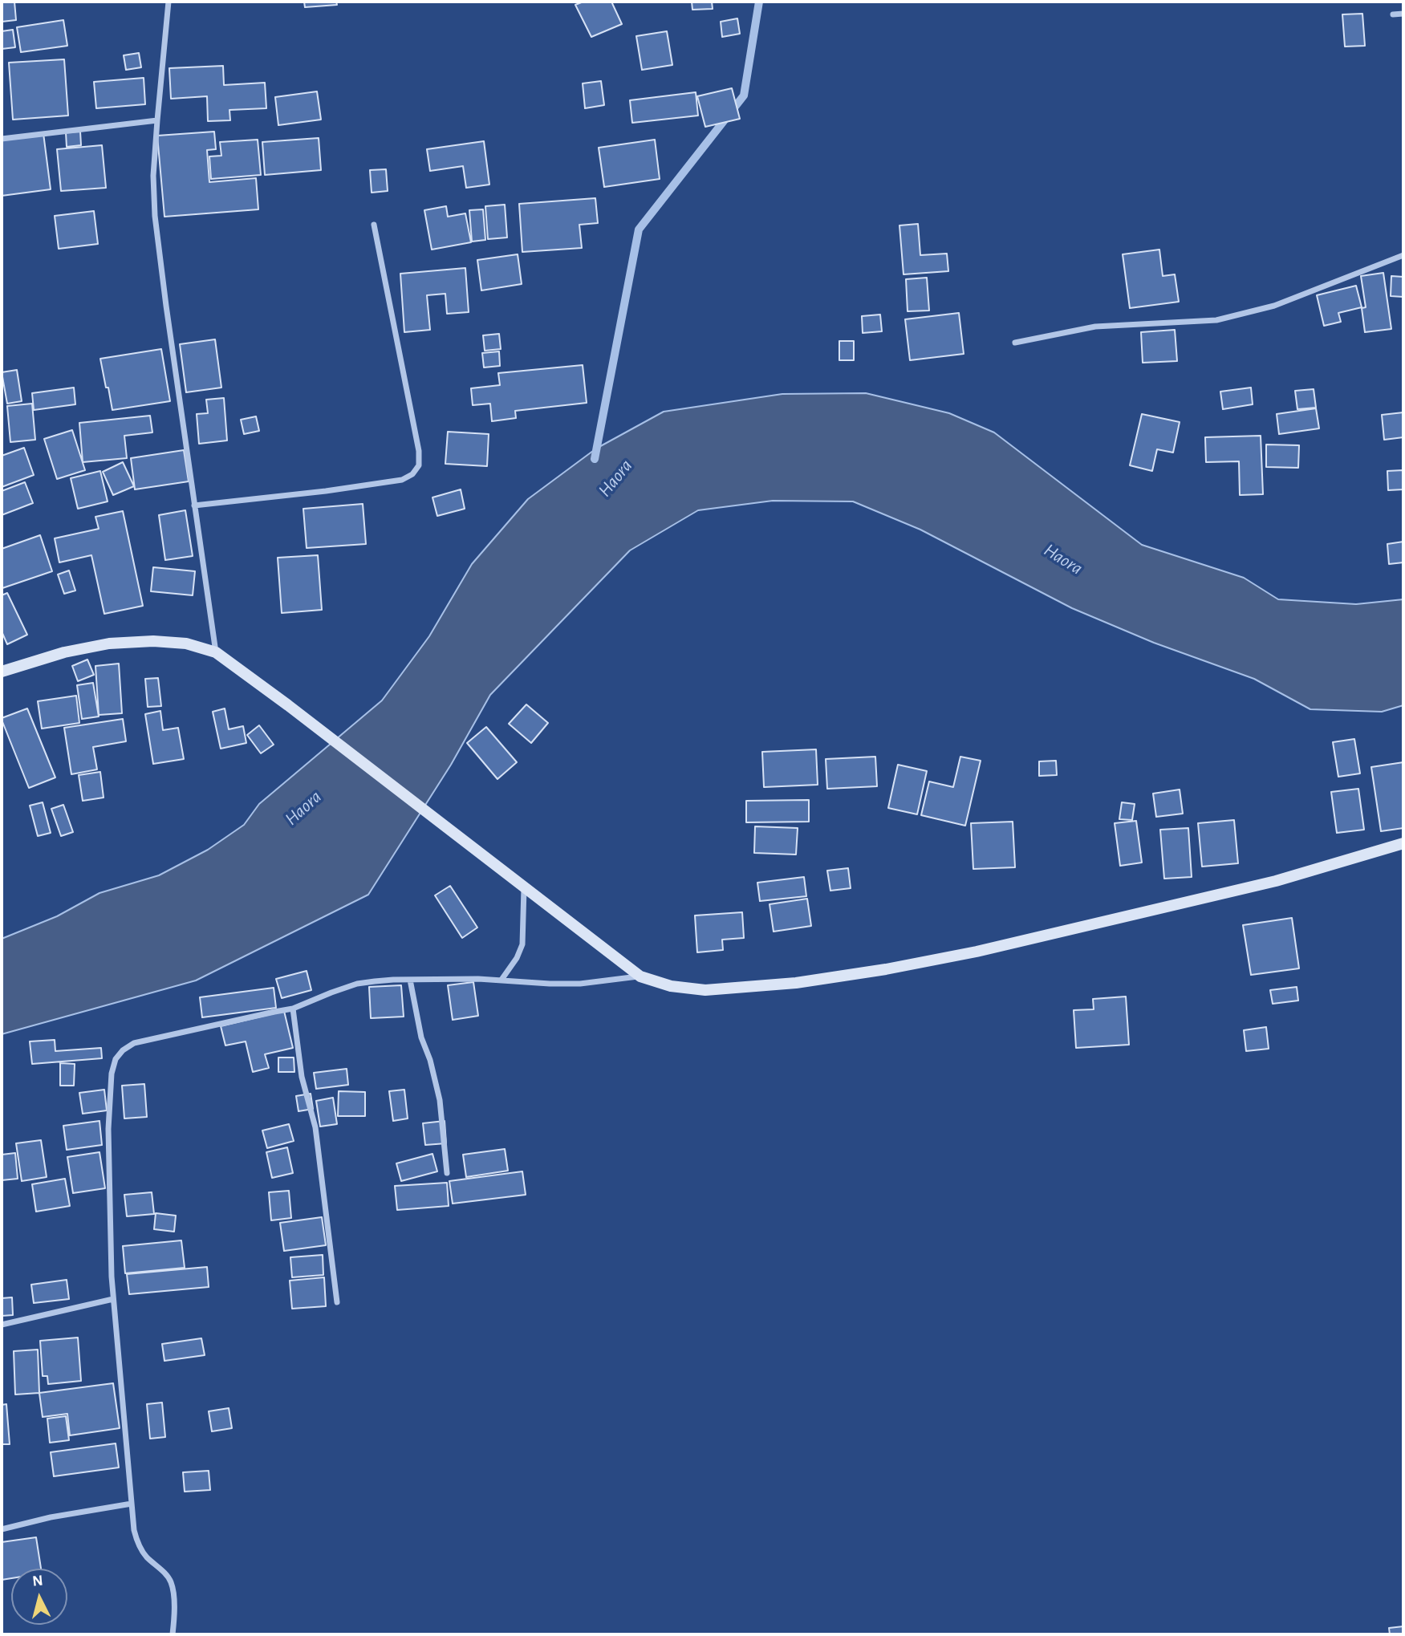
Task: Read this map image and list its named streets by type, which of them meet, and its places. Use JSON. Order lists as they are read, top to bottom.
{
  "water": ["Haora"],
  "north": "top"
}
